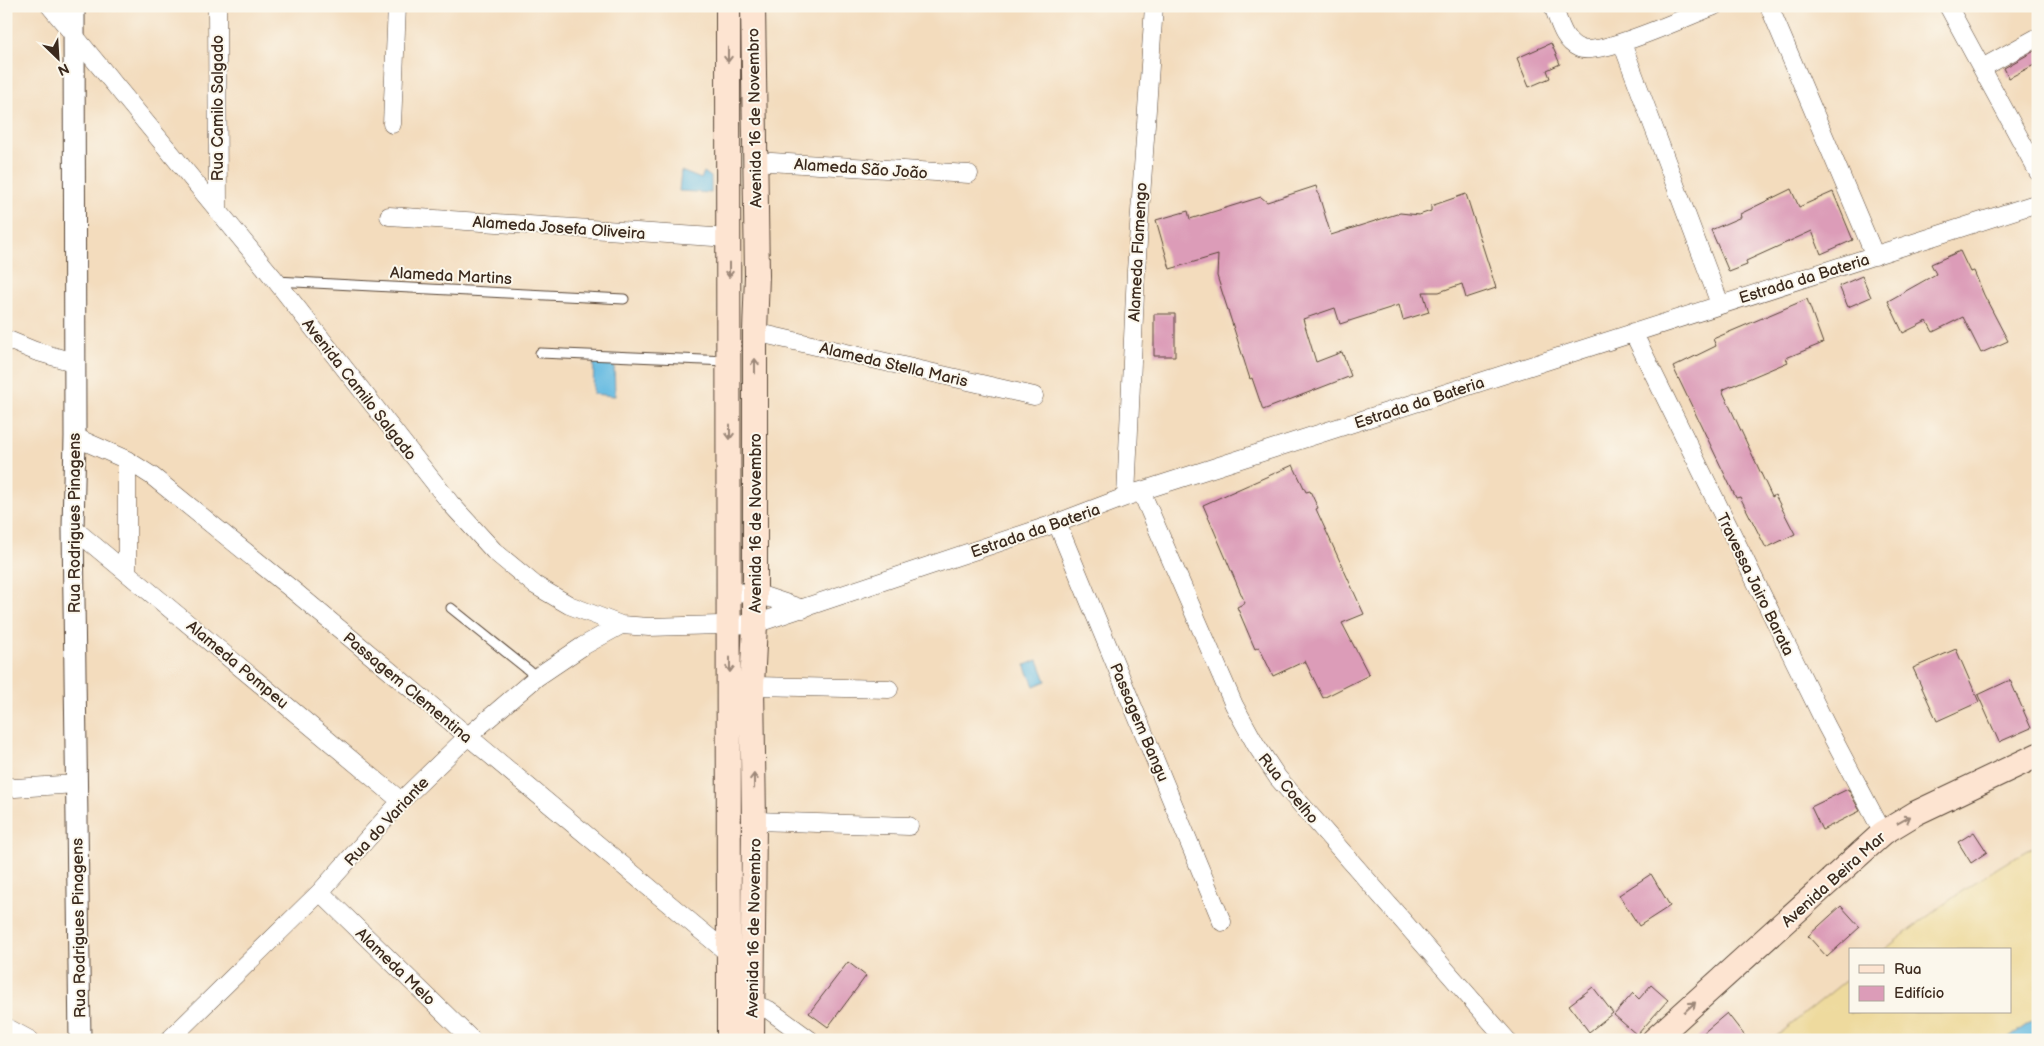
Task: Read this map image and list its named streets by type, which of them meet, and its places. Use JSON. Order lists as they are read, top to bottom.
{
  "streets": {
    "main road": ["Avenida 16 de Novembro", "Avenida Beira Mar"],
    "street": [
      "Rua Camilo Salgado",
      "Alameda São João",
      "Alameda Josefa Oliveira",
      "Alameda Flamengo",
      "Estrada da Bateria",
      "Alameda Stella Maris",
      "Avenida Camilo Salgado",
      "Rua Rodrigues Pinagens",
      "Travessa Jairo Barata",
      "Alameda Pompeu",
      "Passagem Clementina",
      "Passagem Bangu",
      "Rua Coelho",
      "Rua do Variante",
      "Alameda Melo"
    ],
    "lane": ["Alameda Martins"]
  },
  "crossings": [
    ["Rua Camilo Salgado", "Avenida Camilo Salgado"],
    ["Avenida 16 de Novembro", "Alameda São João"],
    ["Avenida 16 de Novembro", "Alameda Josefa Oliveira"],
    ["Avenida 16 de Novembro", "Estrada da Bateria"],
    ["Avenida 16 de Novembro", "Alameda Stella Maris"],
    ["Avenida 16 de Novembro", "Avenida Camilo Salgado"],
    ["Avenida 16 de Novembro", "Passagem Clementina"],
    ["Alameda Flamengo", "Estrada da Bateria"],
    ["Alameda Flamengo", "Rua Coelho"],
    ["Alameda Martins", "Avenida Camilo Salgado"],
    ["Estrada da Bateria", "Avenida Camilo Salgado"],
    ["Estrada da Bateria", "Travessa Jairo Barata"],
    ["Estrada da Bateria", "Passagem Bangu"],
    ["Estrada da Bateria", "Rua Coelho"],
    ["Avenida Camilo Salgado", "Rua Rodrigues Pinagens"],
    ["Avenida Camilo Salgado", "Rua do Variante"],
    ["Rua Rodrigues Pinagens", "Alameda Pompeu"],
    ["Rua Rodrigues Pinagens", "Passagem Clementina"],
    ["Travessa Jairo Barata", "Avenida Beira Mar"],
    ["Alameda Pompeu", "Rua do Variante"],
    ["Passagem Clementina", "Rua do Variante"],
    ["Rua do Variante", "Alameda Melo"]
  ],
  "one_way": ["Avenida Beira Mar"],
  "legend": ["Rua", "Edifício"],
  "north": "bottom right"
}
